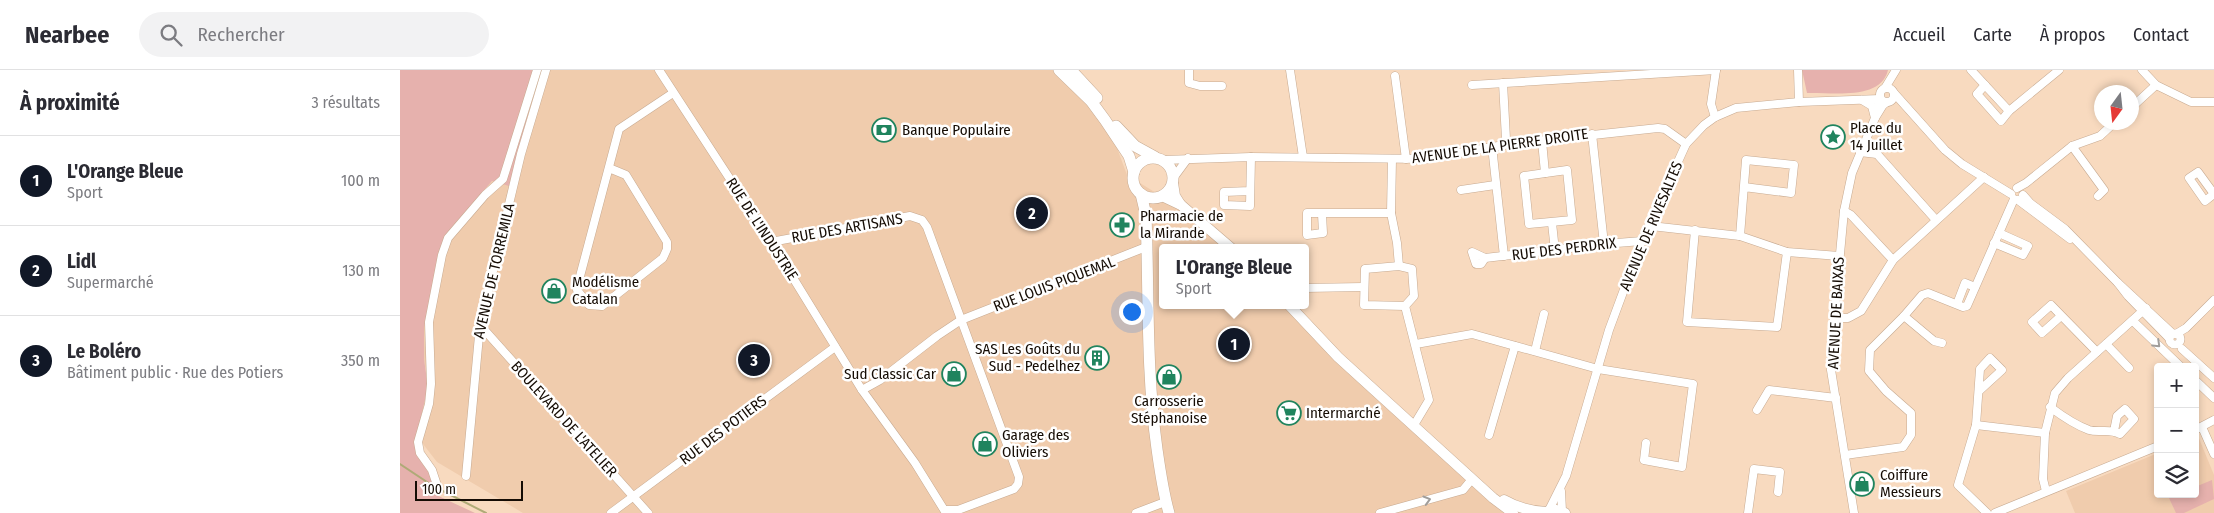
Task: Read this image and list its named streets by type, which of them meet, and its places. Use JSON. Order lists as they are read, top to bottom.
{
  "streets": {
    "street": [
      "AVENUE DE LA PIERRE DROITE",
      "AVENUE DE RIVESALTES",
      "RUE DES ARTISANS",
      "RUE DE L'INDUSTRIE",
      "RUE DES PERDRIX",
      "AVENUE DE TORREMILA",
      "RUE LOUIS PIQUEMAL",
      "AVENUE DE BAIXAS",
      "BOULEVARD DE L'ATELIER",
      "RUE DES POTIERS"
    ]
  },
  "crossings": [
    ["AVENUE DE LA PIERRE DROITE", "AVENUE DE RIVESALTES"],
    ["AVENUE DE RIVESALTES", "RUE DES PERDRIX"],
    ["AVENUE DE RIVESALTES", "AVENUE DE BAIXAS"],
    ["RUE DES ARTISANS", "RUE DE L'INDUSTRIE"],
    ["RUE DES ARTISANS", "RUE LOUIS PIQUEMAL"],
    ["RUE DE L'INDUSTRIE", "RUE LOUIS PIQUEMAL"],
    ["RUE DE L'INDUSTRIE", "RUE DES POTIERS"],
    ["AVENUE DE TORREMILA", "BOULEVARD DE L'ATELIER"],
    ["BOULEVARD DE L'ATELIER", "RUE DES POTIERS"]
  ],
  "places": {
    "bank": ["Banque Populaire"],
    "place": ["Place du 14 Juillet"],
    "pharmacy": ["Pharmacie de la Mirande"],
    "shop": [
      "Modélisme Catalan",
      "Sud Classic Car",
      "Carrosserie Stéphanoise",
      "Garage des Oliviers",
      "Coiffure Messieurs"
    ],
    "building": ["SAS Les Goûts du Sud - Pedelhez"],
    "supermarket": ["Intermarché"]
  },
  "scale_bar": "100 m",
  "north": "bottom",
  "page": {
    "header": "Nearbee",
    "search": "Rechercher",
    "nav": [
      "Accueil",
      "Carte",
      "À propos",
      "Contact"
    ],
    "heading": ["À proximité", "3 résultats"],
    "list": [
      {
        "mark": "1",
        "name": "L'Orange Bleue",
        "note": "Sport",
        "value": "100 m"
      },
      {
        "mark": "2",
        "name": "Lidl",
        "note": "Supermarché",
        "value": "130 m"
      },
      {
        "mark": "3",
        "name": "Le Boléro",
        "note": "Bâtiment public · Rue des Potiers",
        "value": "350 m"
      }
    ],
    "pins": ["2", "1", "3"],
    "popup": ["L'Orange Bleue", "Sport"],
    "map_buttons": ["+", "−"],
    "scale": "100 m"
  }
}
